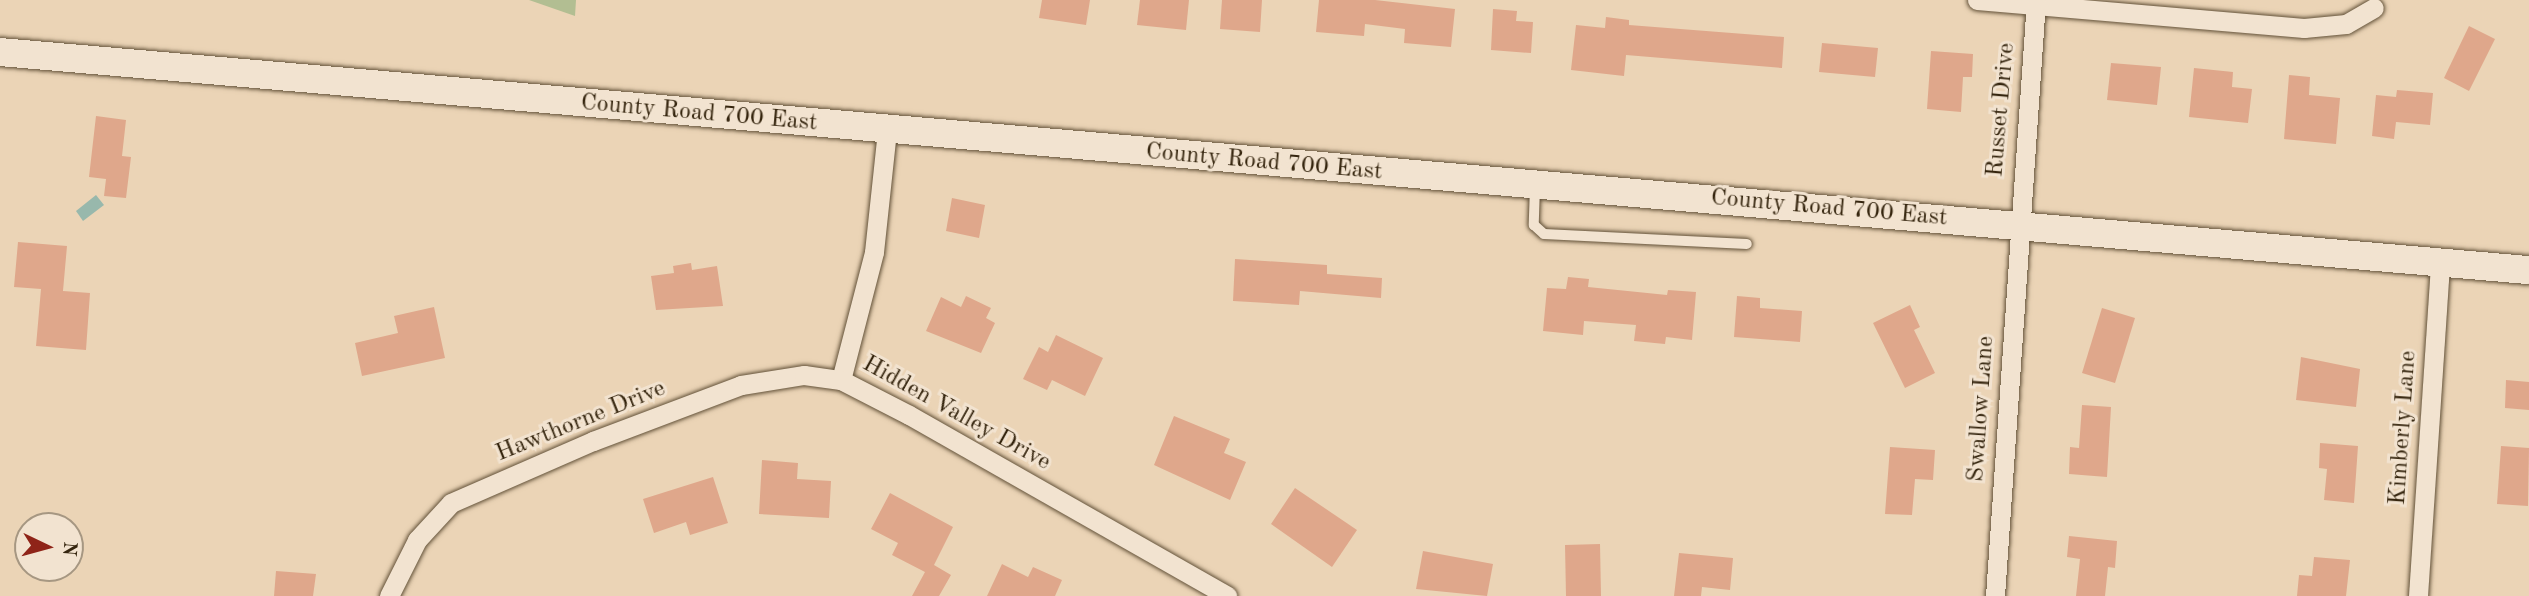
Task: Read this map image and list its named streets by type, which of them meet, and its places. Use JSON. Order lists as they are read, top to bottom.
{
  "streets": {
    "main road": ["County Road 700 East"],
    "street": [
      "Russet Drive",
      "Swallow Lane",
      "Hidden Valley Drive",
      "Hawthorne Drive",
      "Kimberly Lane"
    ]
  },
  "crossings": [
    ["Russet Drive", "County Road 700 East"],
    ["Russet Drive", "Swallow Lane"],
    ["County Road 700 East", "Swallow Lane"],
    ["County Road 700 East", "Hidden Valley Drive"],
    ["County Road 700 East", "Kimberly Lane"],
    ["Hidden Valley Drive", "Hawthorne Drive"]
  ],
  "north": "right"
}
